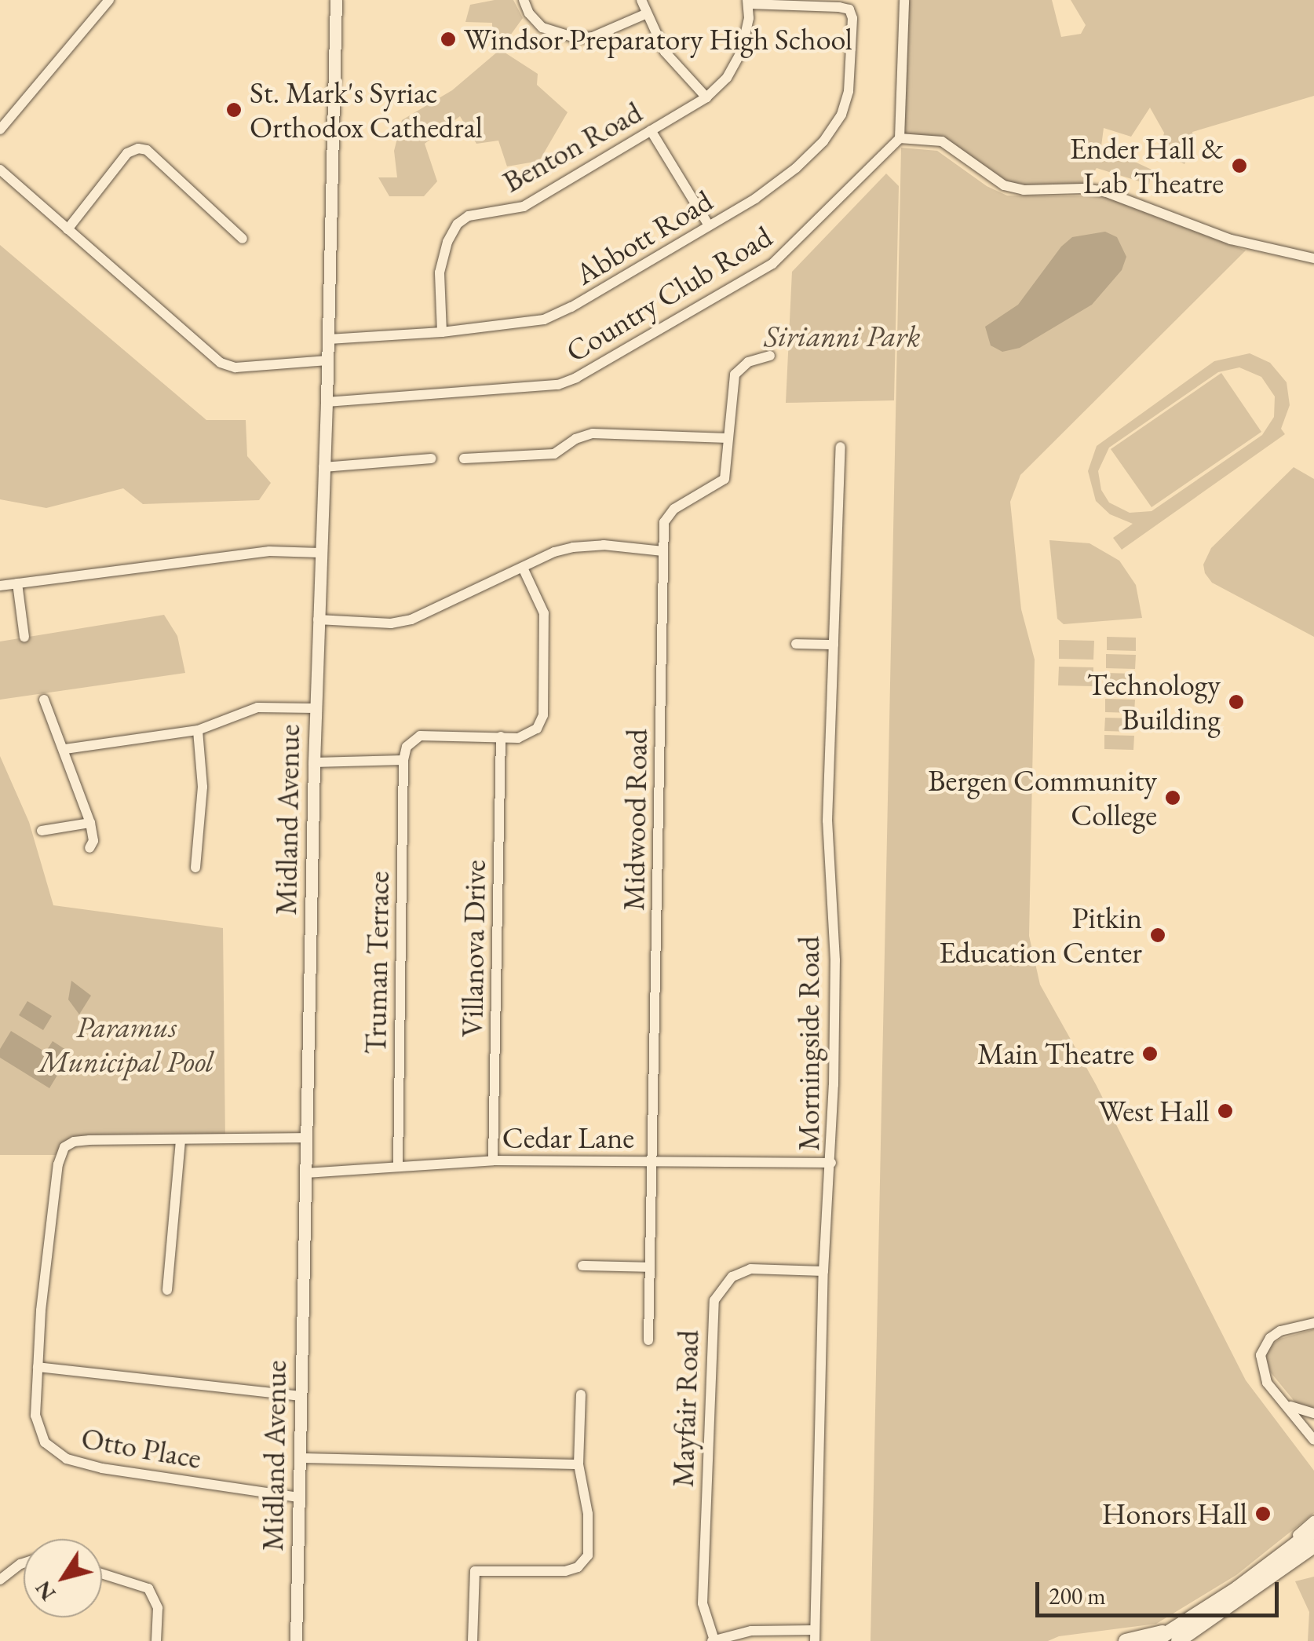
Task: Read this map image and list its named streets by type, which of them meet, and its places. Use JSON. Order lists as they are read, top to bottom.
{
  "streets": {
    "street": [
      "Benton Road",
      "Abbott Road",
      "Country Club Road",
      "Midland Avenue",
      "Midwood Road",
      "Villanova Drive",
      "Truman Terrace",
      "Morningside Road",
      "Cedar Lane",
      "Mayfair Road",
      "Otto Place"
    ]
  },
  "crossings": [
    ["Benton Road", "Abbott Road"],
    ["Abbott Road", "Midland Avenue"],
    ["Country Club Road", "Midland Avenue"],
    ["Midland Avenue", "Cedar Lane"],
    ["Midland Avenue", "Otto Place"],
    ["Midwood Road", "Cedar Lane"],
    ["Villanova Drive", "Cedar Lane"],
    ["Truman Terrace", "Cedar Lane"],
    ["Morningside Road", "Cedar Lane"],
    ["Morningside Road", "Mayfair Road"]
  ],
  "parks": ["Sirianni Park", "Paramus Municipal Pool"],
  "places": [
    "Windsor Preparatory High School",
    "St. Mark's Syriac Orthodox Cathedral",
    "Ender Hall & Lab Theatre",
    "Technology Building",
    "Bergen Community College",
    "Pitkin Education Center",
    "Main Theatre",
    "West Hall",
    "Honors Hall"
  ],
  "scale_bar": "200 m",
  "north": "bottom left"
}
